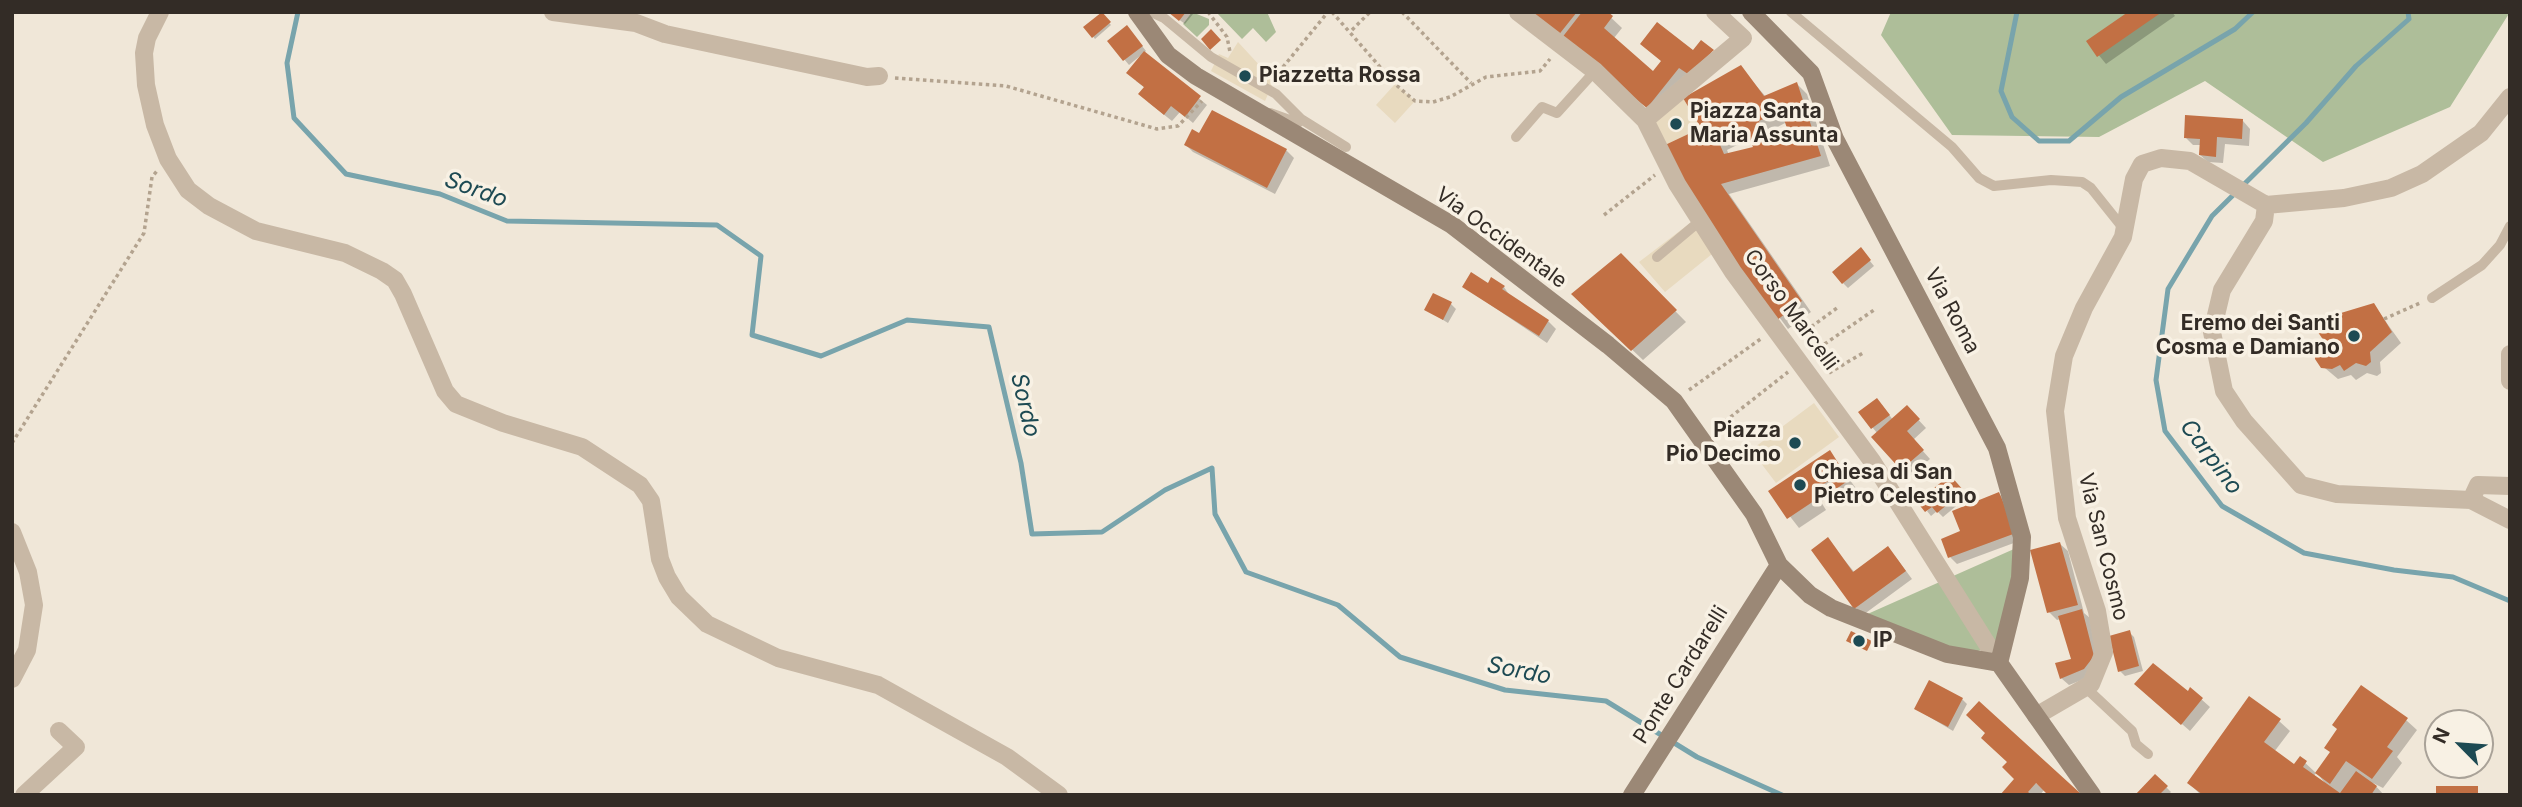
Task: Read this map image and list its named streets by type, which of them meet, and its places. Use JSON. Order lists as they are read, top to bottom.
{
  "streets": {
    "main road": ["Via Occidentale", "Via Roma", "Ponte Cardarelli"],
    "street": ["Corso Marcelli", "Via San Cosmo"]
  },
  "crossings": [
    ["Via Occidentale", "Corso Marcelli"],
    ["Via Occidentale", "Via Roma"],
    ["Via Occidentale", "Ponte Cardarelli"],
    ["Corso Marcelli", "Via Roma"]
  ],
  "water": ["Sordo", "Carpino"],
  "places": [
    "Piazzetta Rossa",
    "Piazza Santa Maria Assunta",
    "Eremo dei Santi Cosma e Damiano",
    "Piazza Pio Decimo",
    "Chiesa di San Pietro Celestino",
    "IP"
  ],
  "north": "top left"
}
